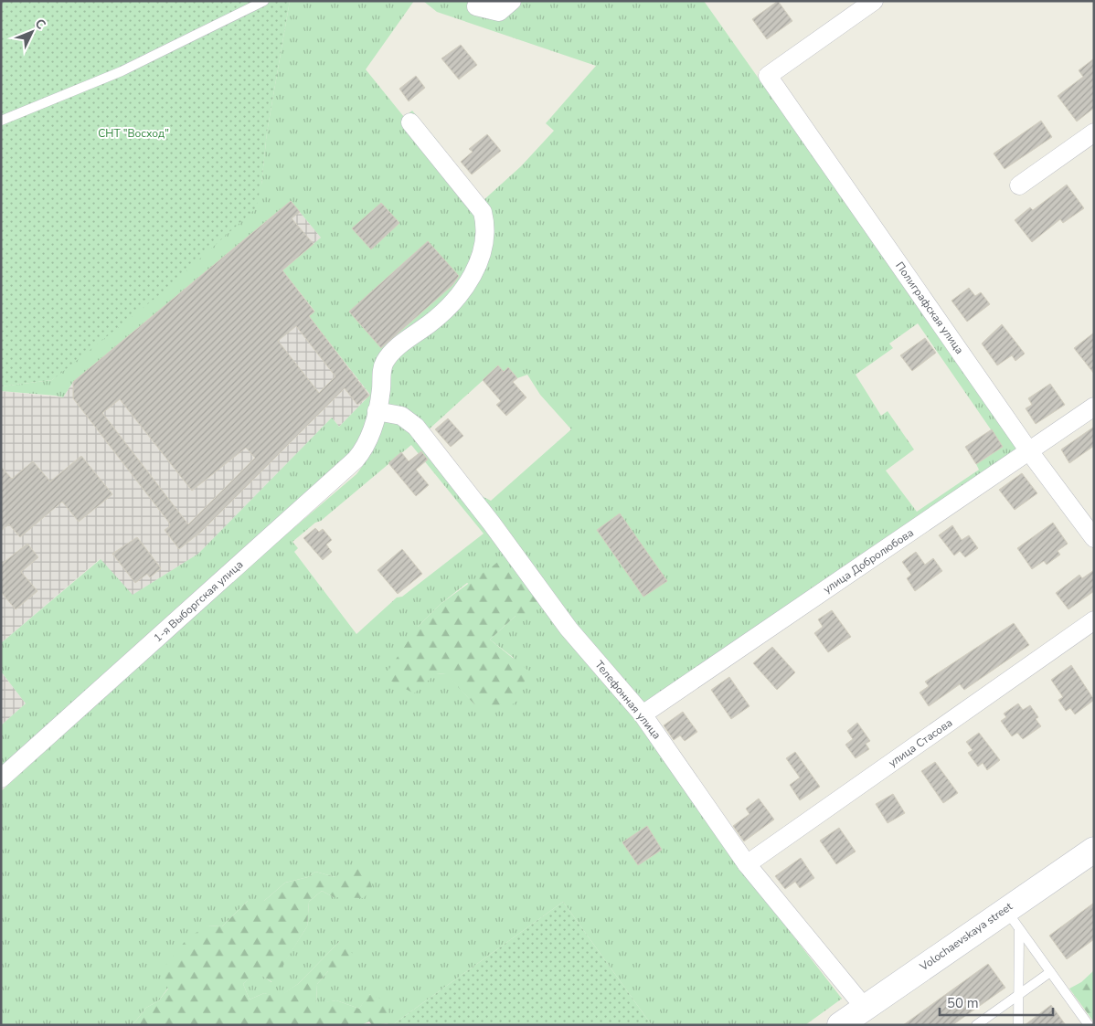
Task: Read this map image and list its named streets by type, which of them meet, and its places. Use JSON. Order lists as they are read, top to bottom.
{
  "streets": {
    "street": [
      "Полиграфская улица",
      "улица Добролюбова",
      "1-я Выборгская улица",
      "Телефонная улица",
      "улица Стасова",
      "Volochaevskaya street"
    ]
  },
  "crossings": [
    ["Полиграфская улица", "улица Добролюбова"],
    ["улица Добролюбова", "Телефонная улица"],
    ["1-я Выборгская улица", "Телефонная улица"],
    ["Телефонная улица", "улица Стасова"],
    ["Телефонная улица", "Volochaevskaya street"]
  ],
  "parks": ["СНТ \"Восход\""],
  "scale_bar": "50 m",
  "north": "top right"
}
